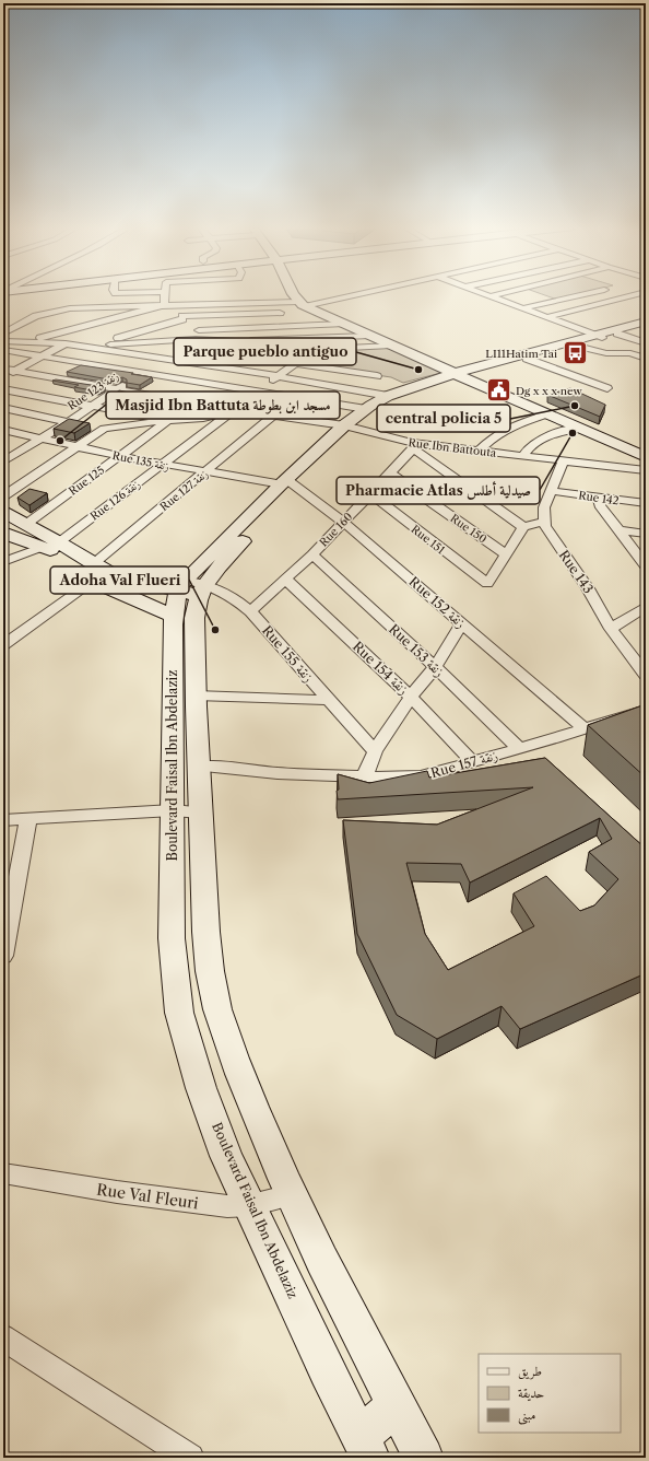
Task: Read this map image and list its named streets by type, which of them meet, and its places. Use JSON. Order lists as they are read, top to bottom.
{
  "streets": {
    "main road": ["Boulevard Faisal Ibn Abdelaziz"],
    "street": [
      "Rue 123 زنقة",
      "Rue Ibn Battouta",
      "Rue 135 زنقة",
      "Rue 125",
      "Rue 127 زنقة",
      "Rue 142",
      "Rue 126 زنقة",
      "Rue 150",
      "Rue 160",
      "Rue 151",
      "Rue 143",
      "Rue 152 زنقة",
      "Rue 153 زنقة",
      "Rue 155 زنقة",
      "Rue 154 زنقة",
      "Rue 157 زنقة",
      "Rue Val Fleuri"
    ]
  },
  "crossings": [
    ["Rue 123 زنقة", "Rue Ibn Battouta"],
    ["Rue 123 زنقة", "Rue 135 زنقة"],
    ["Rue Ibn Battouta", "Rue 127 زنقة"],
    ["Rue Ibn Battouta", "Rue 126 زنقة"],
    ["Rue Ibn Battouta", "Rue 160"],
    ["Rue Ibn Battouta", "Boulevard Faisal Ibn Abdelaziz"],
    ["Rue 135 زنقة", "Rue 125"],
    ["Rue 135 زنقة", "Rue 127 زنقة"],
    ["Rue 135 زنقة", "Rue 126 زنقة"],
    ["Rue 135 زنقة", "Rue 152 زنقة"],
    ["Rue 135 زنقة", "Boulevard Faisal Ibn Abdelaziz"],
    ["Rue 150", "Rue 160"],
    ["Rue 150", "Rue 151"],
    ["Rue 160", "Rue 151"],
    ["Rue 160", "Rue 152 زنقة"],
    ["Rue 160", "Rue 153 زنقة"],
    ["Rue 160", "Rue 155 زنقة"],
    ["Rue 160", "Rue 154 زنقة"],
    ["Rue 152 زنقة", "Rue 157 زنقة"],
    ["Rue 152 زنقة", "Boulevard Faisal Ibn Abdelaziz"],
    ["Rue 153 زنقة", "Rue 157 زنقة"],
    ["Rue 155 زنقة", "Boulevard Faisal Ibn Abdelaziz"],
    ["Rue 154 زنقة", "Rue 157 زنقة"],
    ["Rue 157 زنقة", "Boulevard Faisal Ibn Abdelaziz"],
    ["Boulevard Faisal Ibn Abdelaziz", "Rue Val Fleuri"]
  ],
  "places": {
    "bus stop": ["LI11Hatim Tai"],
    "other": [
      "Parque pueblo antiguo",
      "central policia 5",
      "Pharmacie Atlas صيدلية أطلس",
      "Masjid Ibn Battuta مسجد ابن بطوطة",
      "Adoha Val Flueri"
    ],
    "public building": ["Dg x x x new"]
  },
  "legend": ["طريق", "حديقة", "مبنى"]
}
